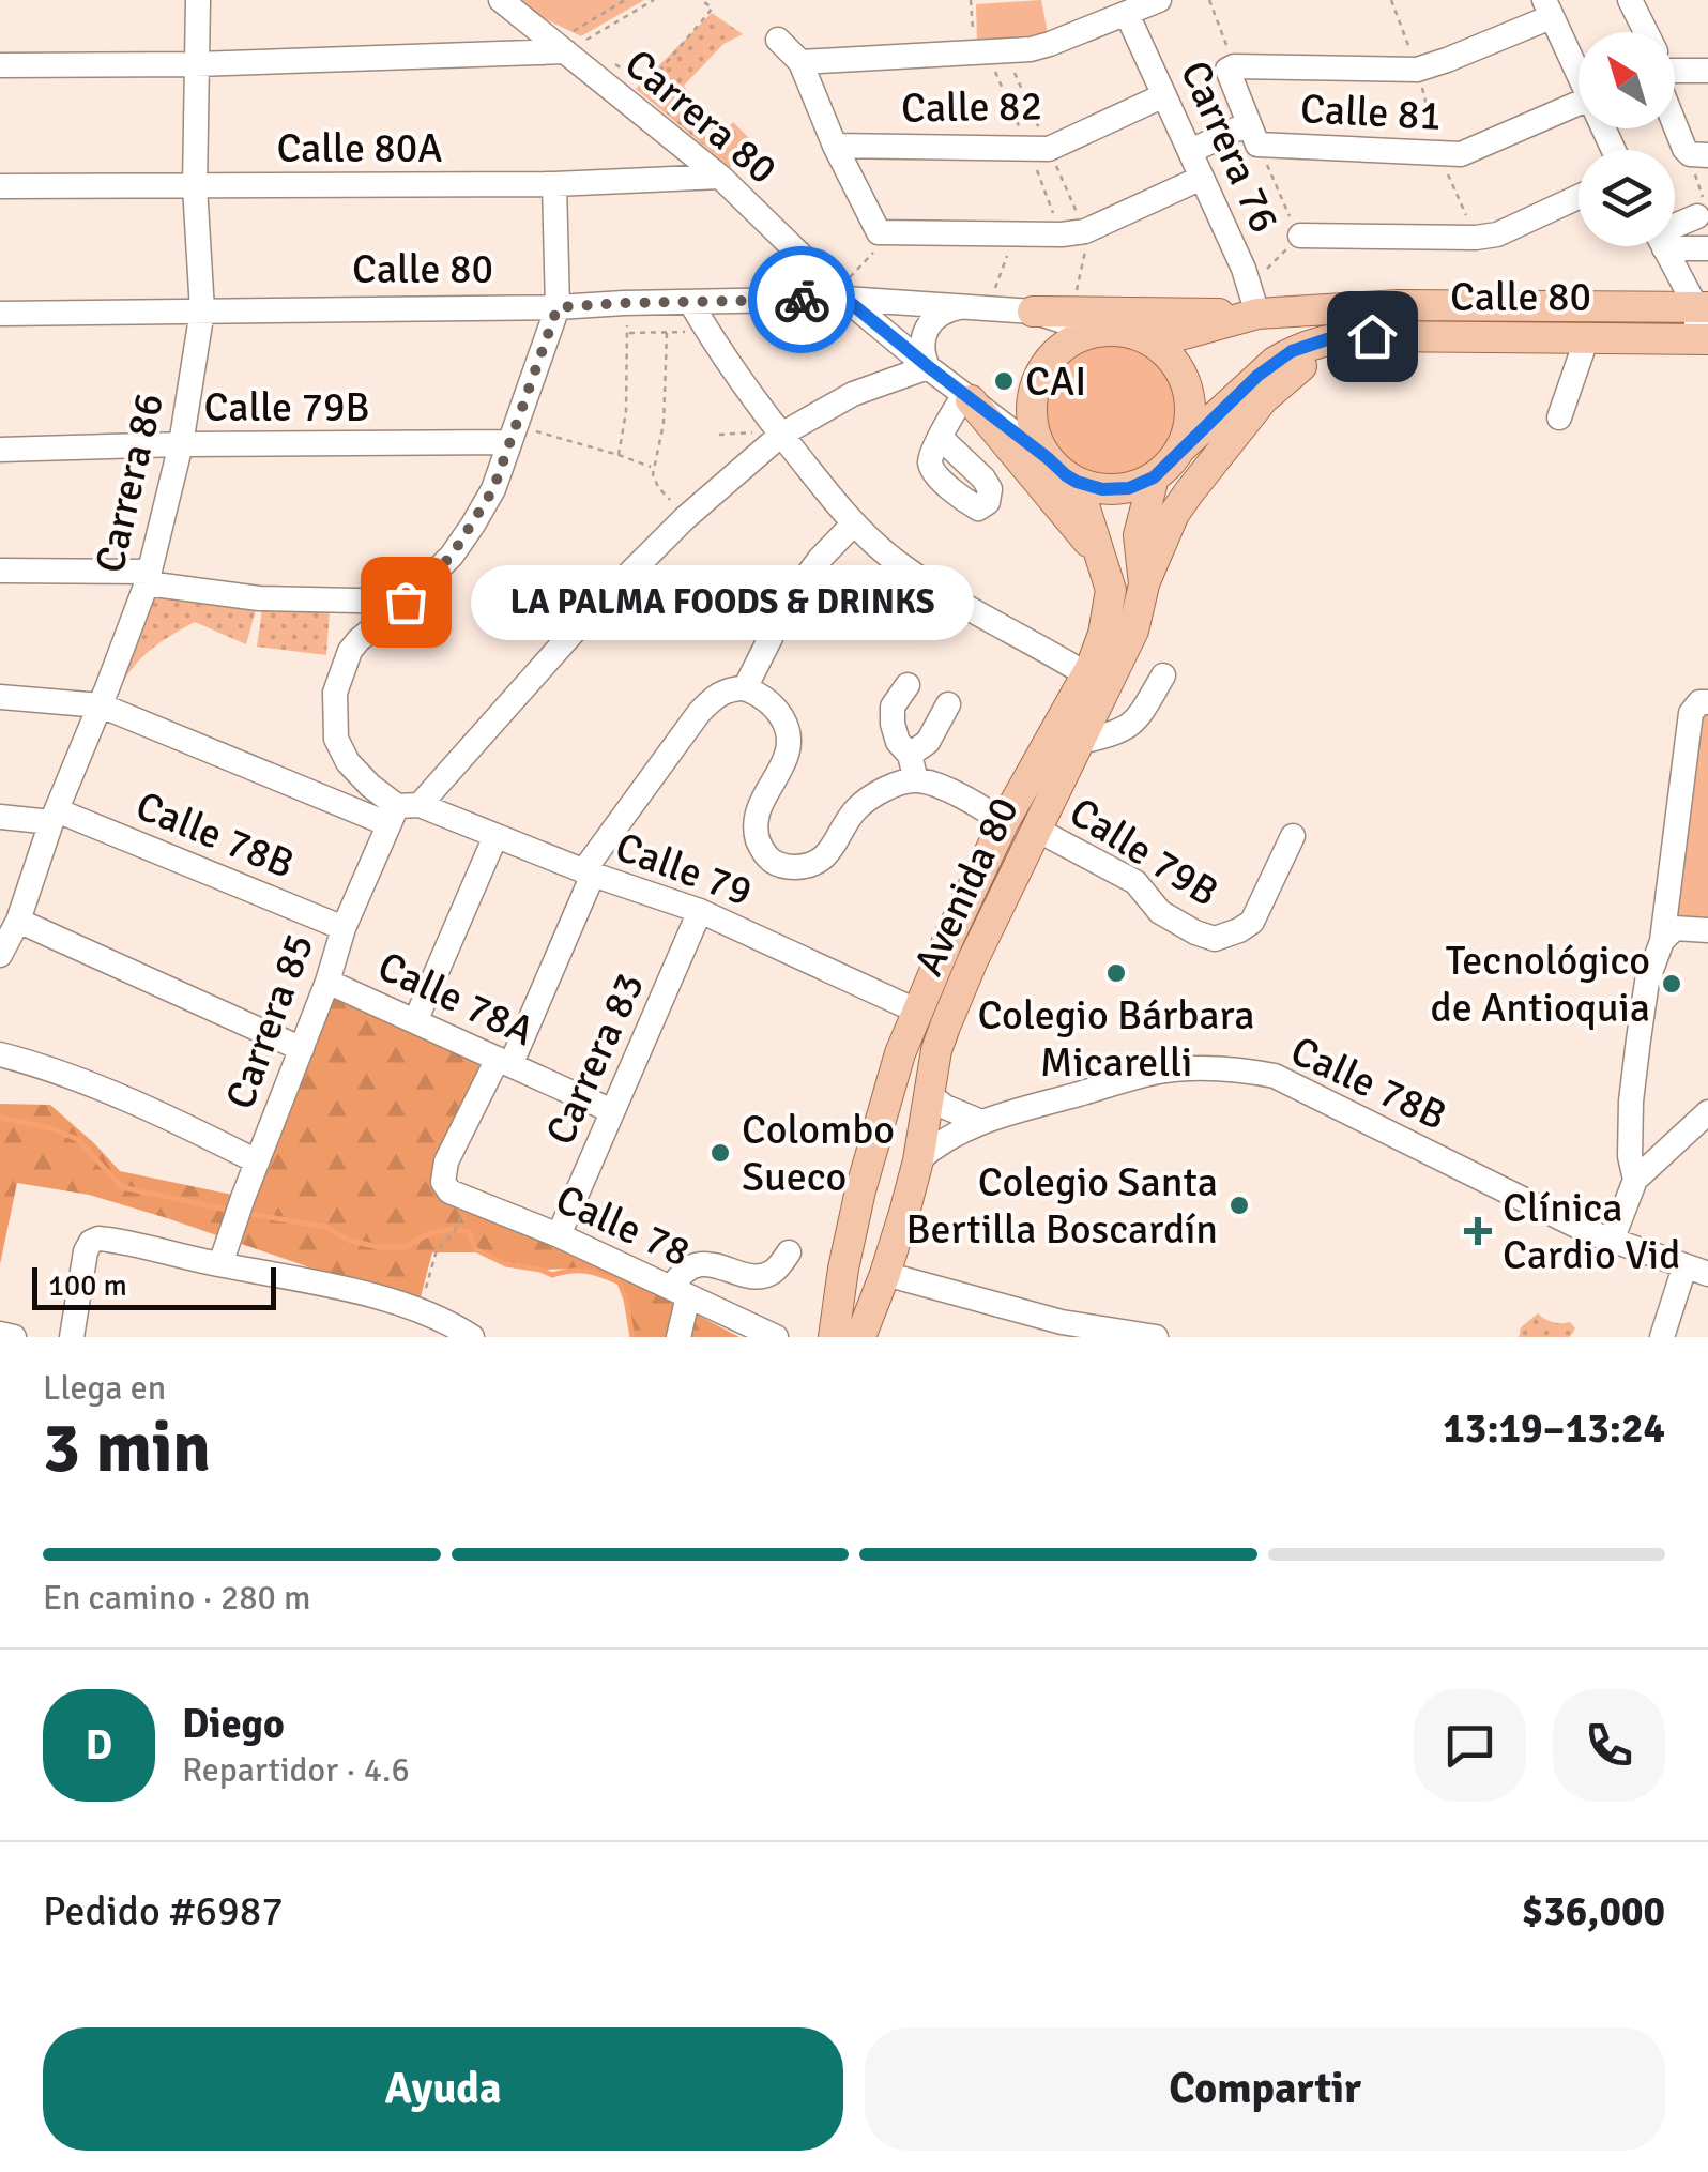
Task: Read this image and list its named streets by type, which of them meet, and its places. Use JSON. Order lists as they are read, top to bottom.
{
  "streets": {
    "main road": ["Calle 80", "Avenida 80"],
    "street": [
      "Calle 82",
      "Calle 81",
      "Carrera 80",
      "Carrera 76",
      "Calle 80A",
      "Calle 79B",
      "Carrera 86",
      "Calle 78B",
      "Calle 79",
      "Calle 78A",
      "Carrera 85",
      "Carrera 83",
      "Calle 78"
    ]
  },
  "crossings": [
    ["Calle 82", "Carrera 76"],
    ["Carrera 80", "Calle 80A"],
    ["Carrera 80", "Calle 80"],
    ["Carrera 76", "Calle 80"],
    ["Calle 80A", "Carrera 86"],
    ["Calle 80", "Carrera 86"],
    ["Calle 80", "Avenida 80"],
    ["Calle 79B", "Carrera 86"],
    ["Calle 79B", "Avenida 80"],
    ["Carrera 86", "Calle 78B"],
    ["Carrera 86", "Calle 79"],
    ["Calle 78B", "Avenida 80"],
    ["Calle 78B", "Carrera 85"],
    ["Calle 79", "Avenida 80"],
    ["Calle 79", "Carrera 85"],
    ["Calle 79", "Carrera 83"],
    ["Calle 78A", "Carrera 85"],
    ["Calle 78A", "Carrera 83"],
    ["Calle 78A", "Calle 78"],
    ["Carrera 83", "Calle 78"]
  ],
  "places": {
    "other": [
      "CAI",
      "LA PALMA FOODS & DRINKS",
      "Colegio Bárbara Micarelli",
      "Tecnológico de Antioquia",
      "Colombo Sueco",
      "Colegio Santa Bertilla Boscardín"
    ],
    "health": ["Clínica Cardio Vid"]
  },
  "scale_bar": "100 m",
  "north": "top left",
  "page": {
    "bubble": "LA PALMA FOODS & DRINKS",
    "scale": "100 m",
    "heading": ["3 min", "Llega en", "13:19–13:24"],
    "panel": [
      "Diego",
      "Repartidor · 4.6",
      "Pedido #6987",
      "$36,000"
    ],
    "bar": "En camino · 280 m",
    "round": "D",
    "buttons": ["Ayuda", "Compartir"]
  }
}
